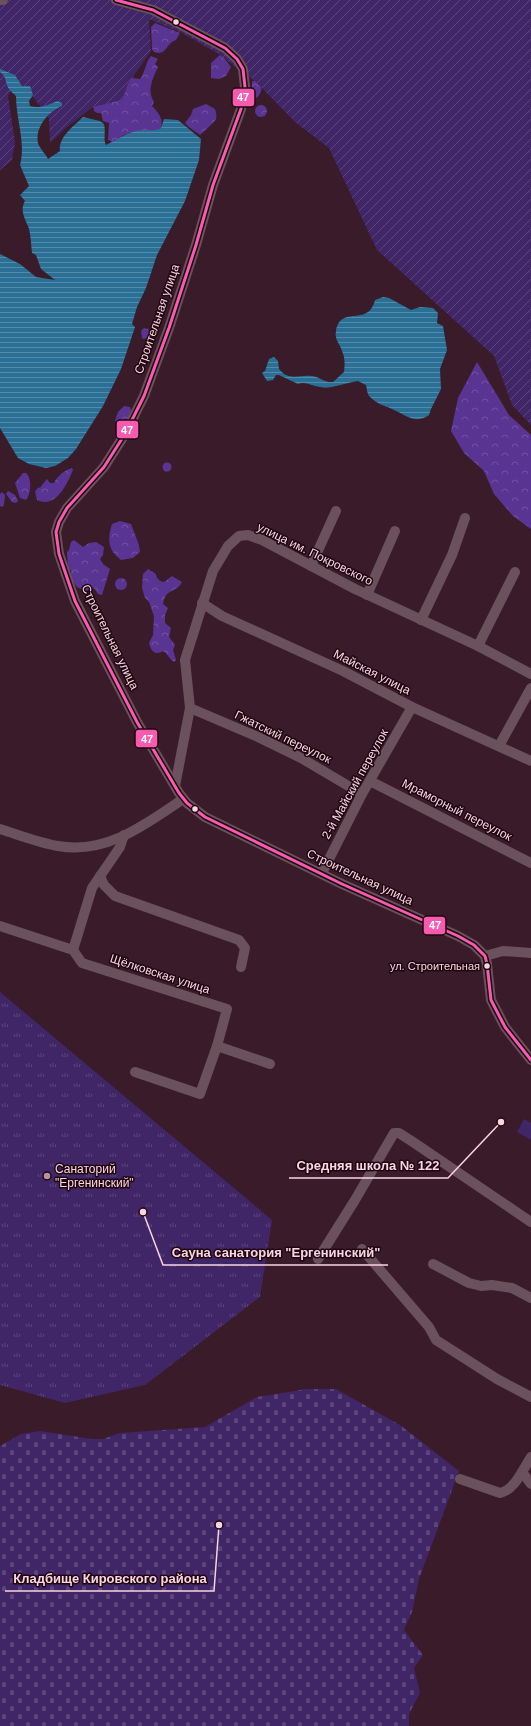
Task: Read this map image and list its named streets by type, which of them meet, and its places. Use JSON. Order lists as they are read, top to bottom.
{
  "streets": {
    "street": [
      "Строительная улица",
      "улица им. Покровского",
      "Майская улица",
      "Гжатский переулок",
      "2-й Майский переулок",
      "Мраморный переулок",
      "Щёлковская улица"
    ]
  },
  "crossings": [
    ["Строительная улица", "улица им. Покровского"],
    ["Строительная улица", "2-й Майский переулок"],
    ["улица им. Покровского", "Майская улица"],
    ["улица им. Покровского", "Гжатский переулок"],
    ["Майская улица", "2-й Майский переулок"],
    ["Гжатский переулок", "2-й Майский переулок"],
    ["2-й Майский переулок", "Мраморный переулок"]
  ],
  "places": [
    "ул. Строительная",
    "Средняя школа № 122",
    "Санаторий \"Ергенинский\"",
    "Сауна санатория \"Ергенинский\"",
    "Кладбище Кировского района"
  ],
  "lines": ["transit line 47"]
}
